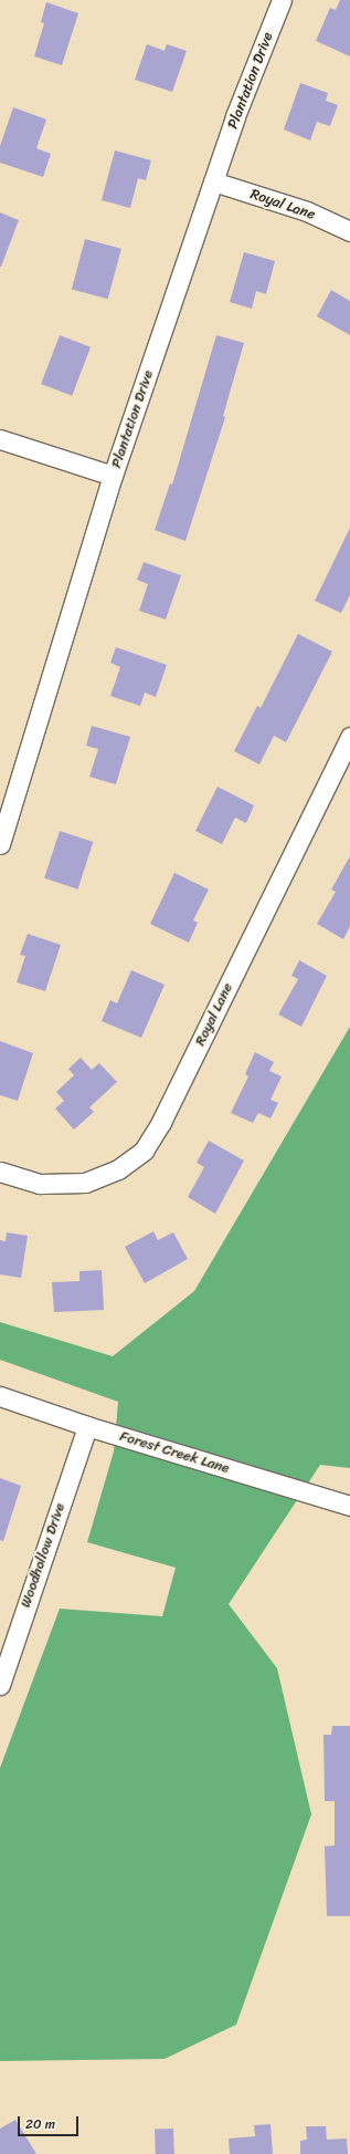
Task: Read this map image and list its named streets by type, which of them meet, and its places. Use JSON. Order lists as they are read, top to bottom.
{
  "streets": {
    "street": [
      "Plantation Drive",
      "Royal Lane",
      "Forest Creek Lane",
      "Woodhollow Drive"
    ]
  },
  "crossings": [
    ["Plantation Drive", "Royal Lane"],
    ["Forest Creek Lane", "Woodhollow Drive"]
  ],
  "scale_bar": "20 m"
}
